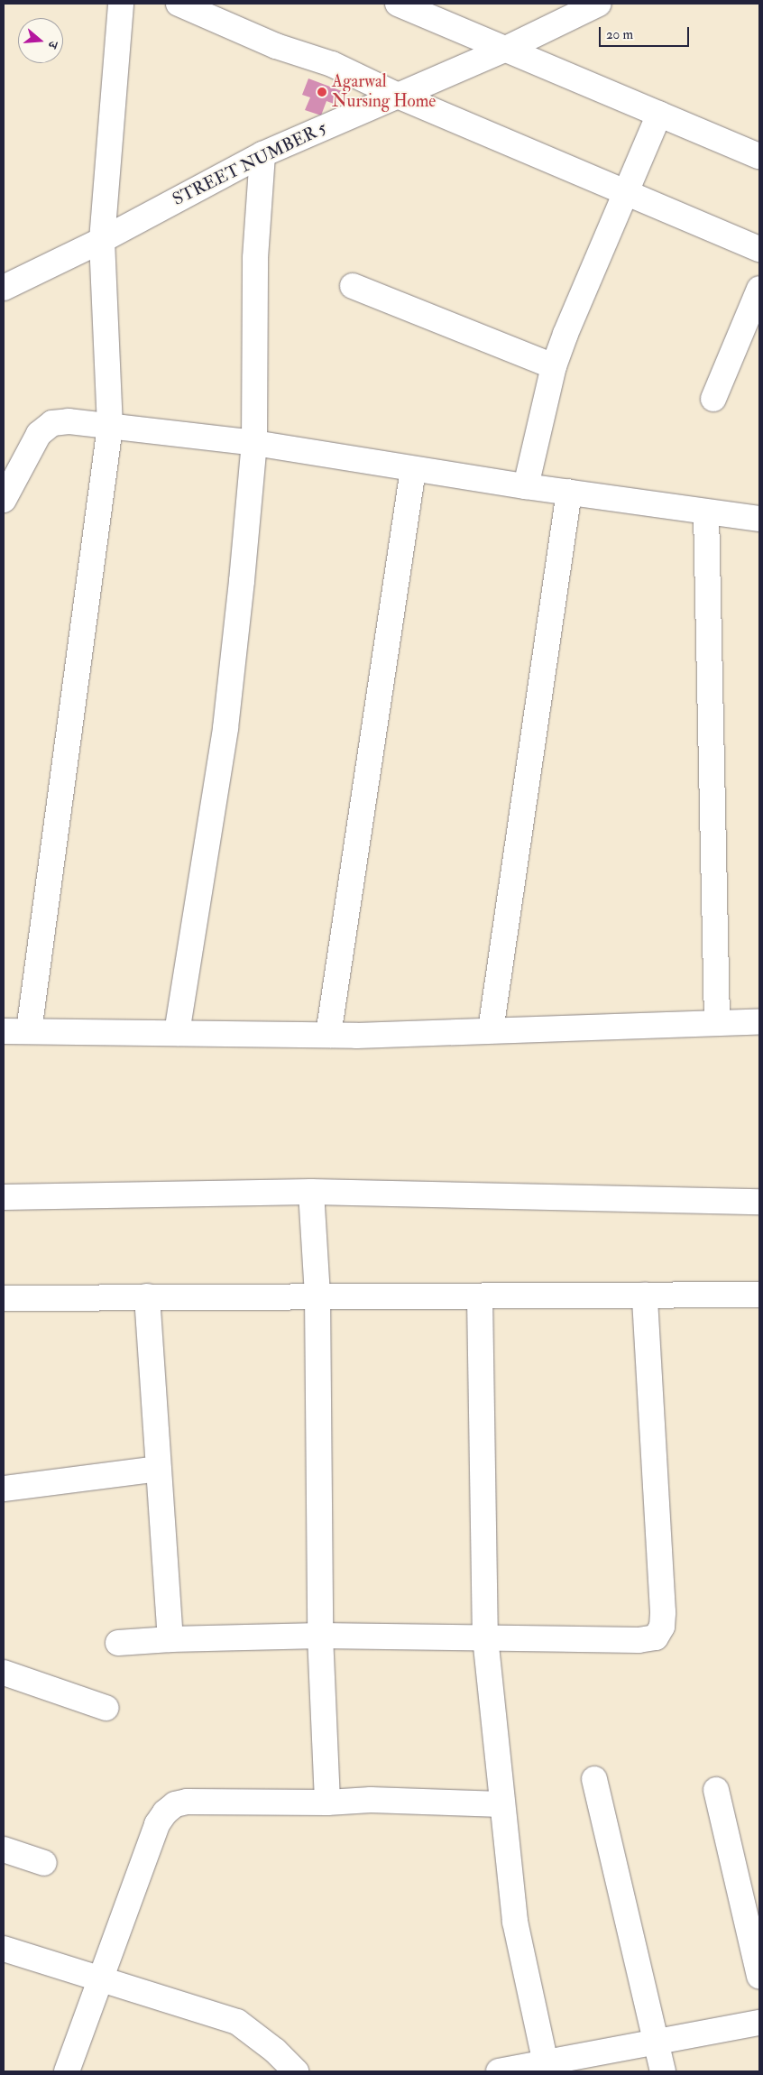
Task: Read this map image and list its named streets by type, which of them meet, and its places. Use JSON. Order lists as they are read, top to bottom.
{
  "streets": {
    "street": ["STREET NUMBER 5"]
  },
  "places": ["Agarwal Nursing Home"],
  "scale_bar": "20 m",
  "north": "right"
}
